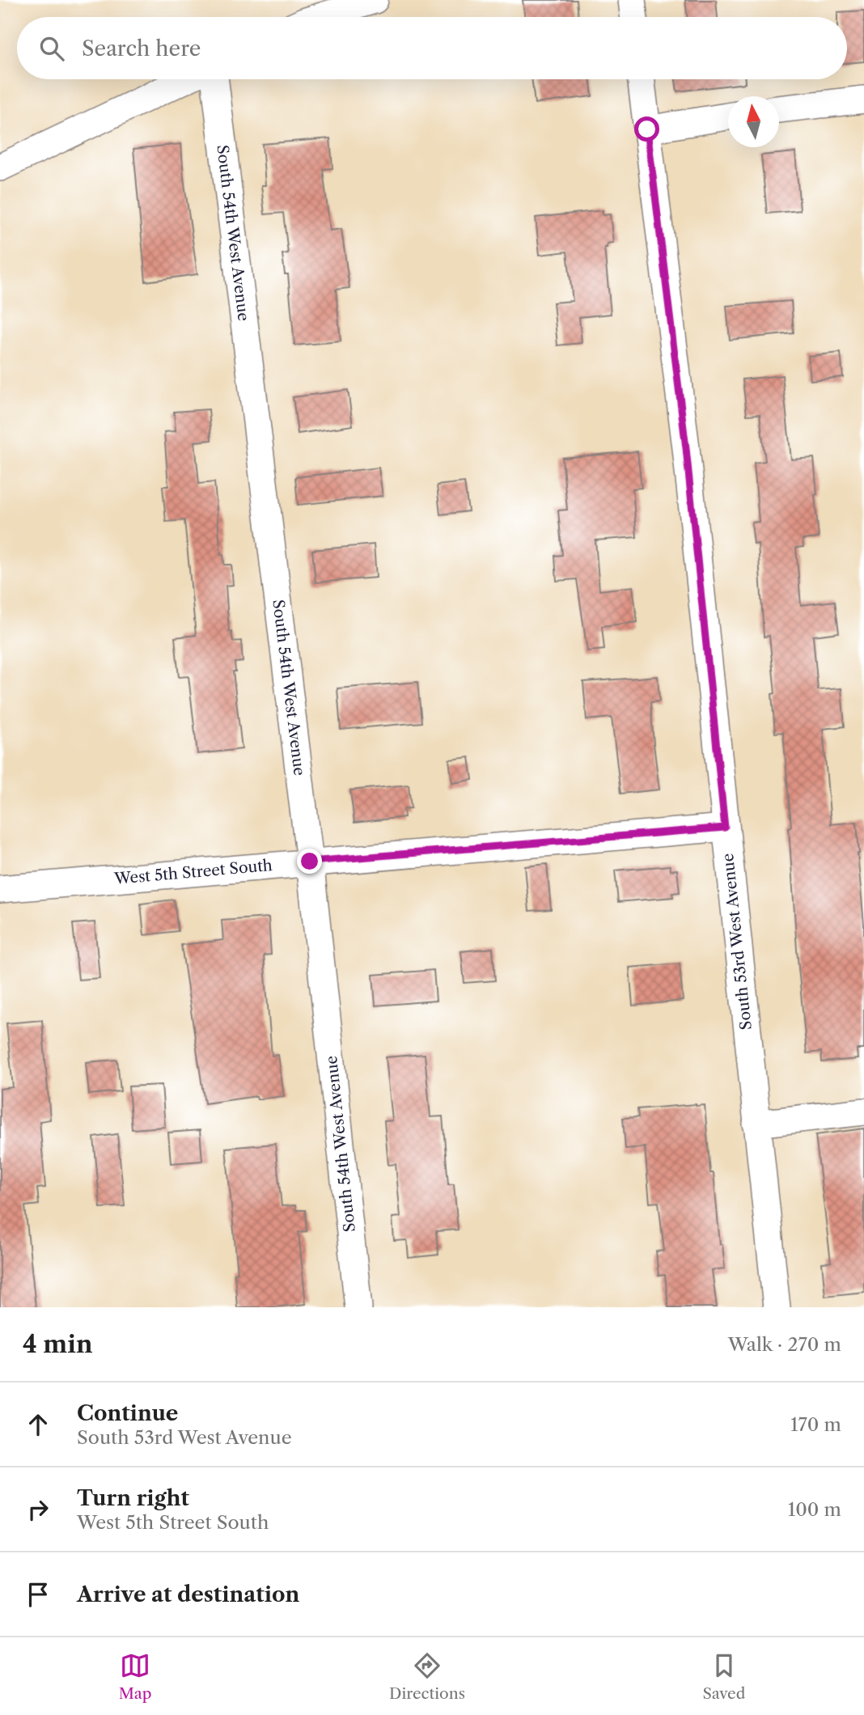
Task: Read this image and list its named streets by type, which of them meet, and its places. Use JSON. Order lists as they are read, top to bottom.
{
  "streets": {
    "street": ["South 54th West Avenue", "West 5th Street South", "South 53rd West Avenue"]
  },
  "crossings": [
    ["South 54th West Avenue", "West 5th Street South"],
    ["West 5th Street South", "South 53rd West Avenue"]
  ],
  "north": "top",
  "page": {
    "search": "Search here",
    "heading": ["4 min", "Walk · 270 m"],
    "list": [
      ["Continue", "South 53rd West Avenue", "170 m"],
      ["Turn right", "West 5th Street South", "100 m"],
      "Arrive at destination"
    ],
    "nav": ["Map", "Directions", "Saved"]
  }
}
